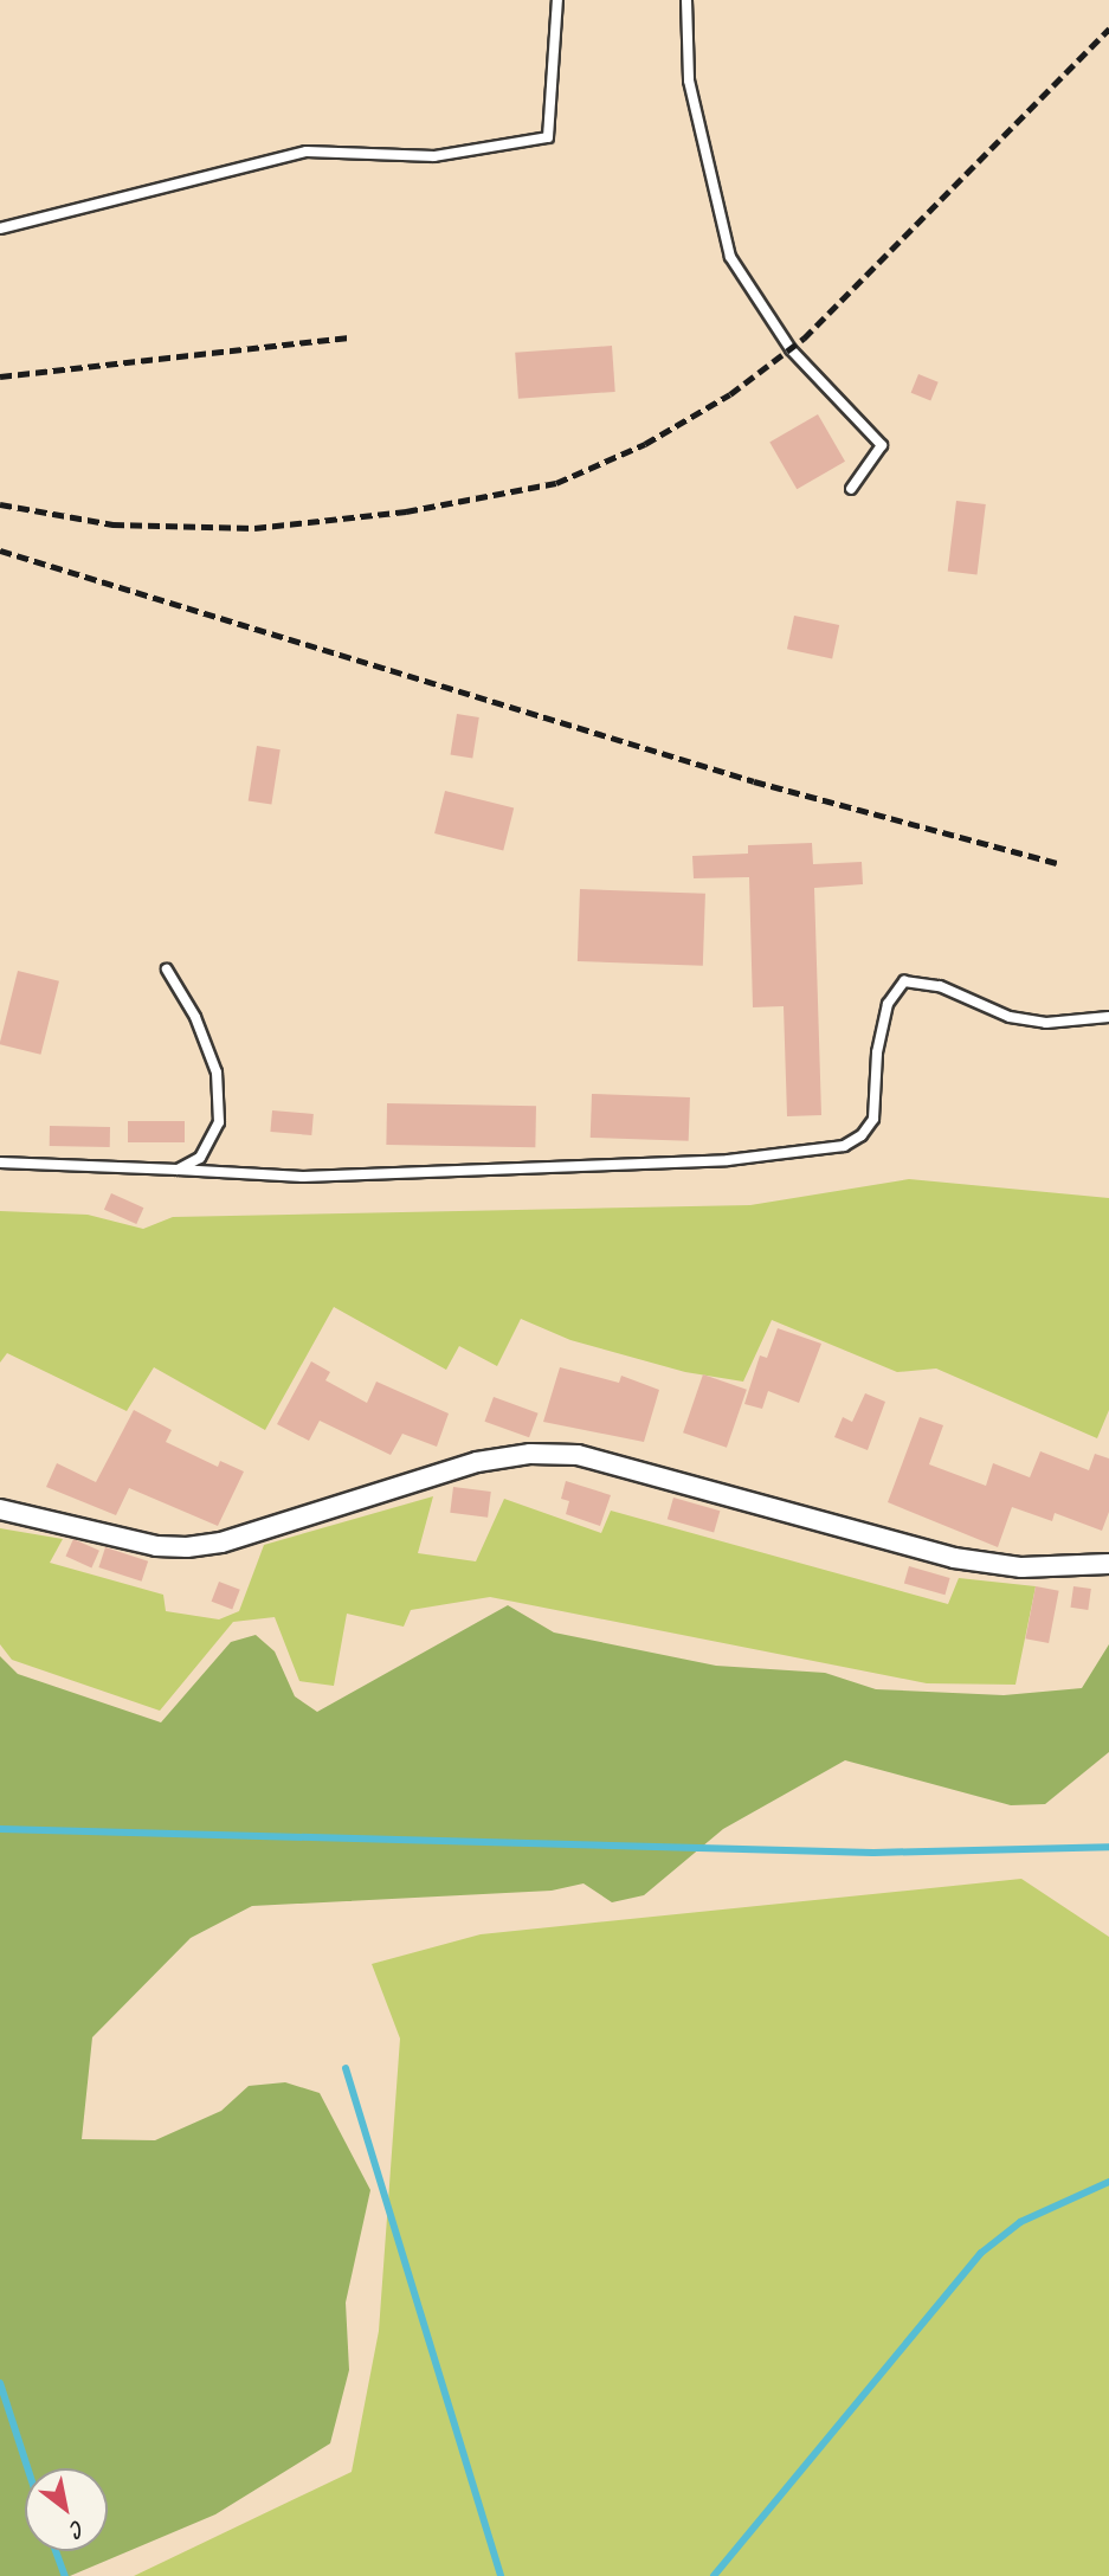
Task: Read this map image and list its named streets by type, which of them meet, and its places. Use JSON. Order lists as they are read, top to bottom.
{
  "north": "bottom right"
}
